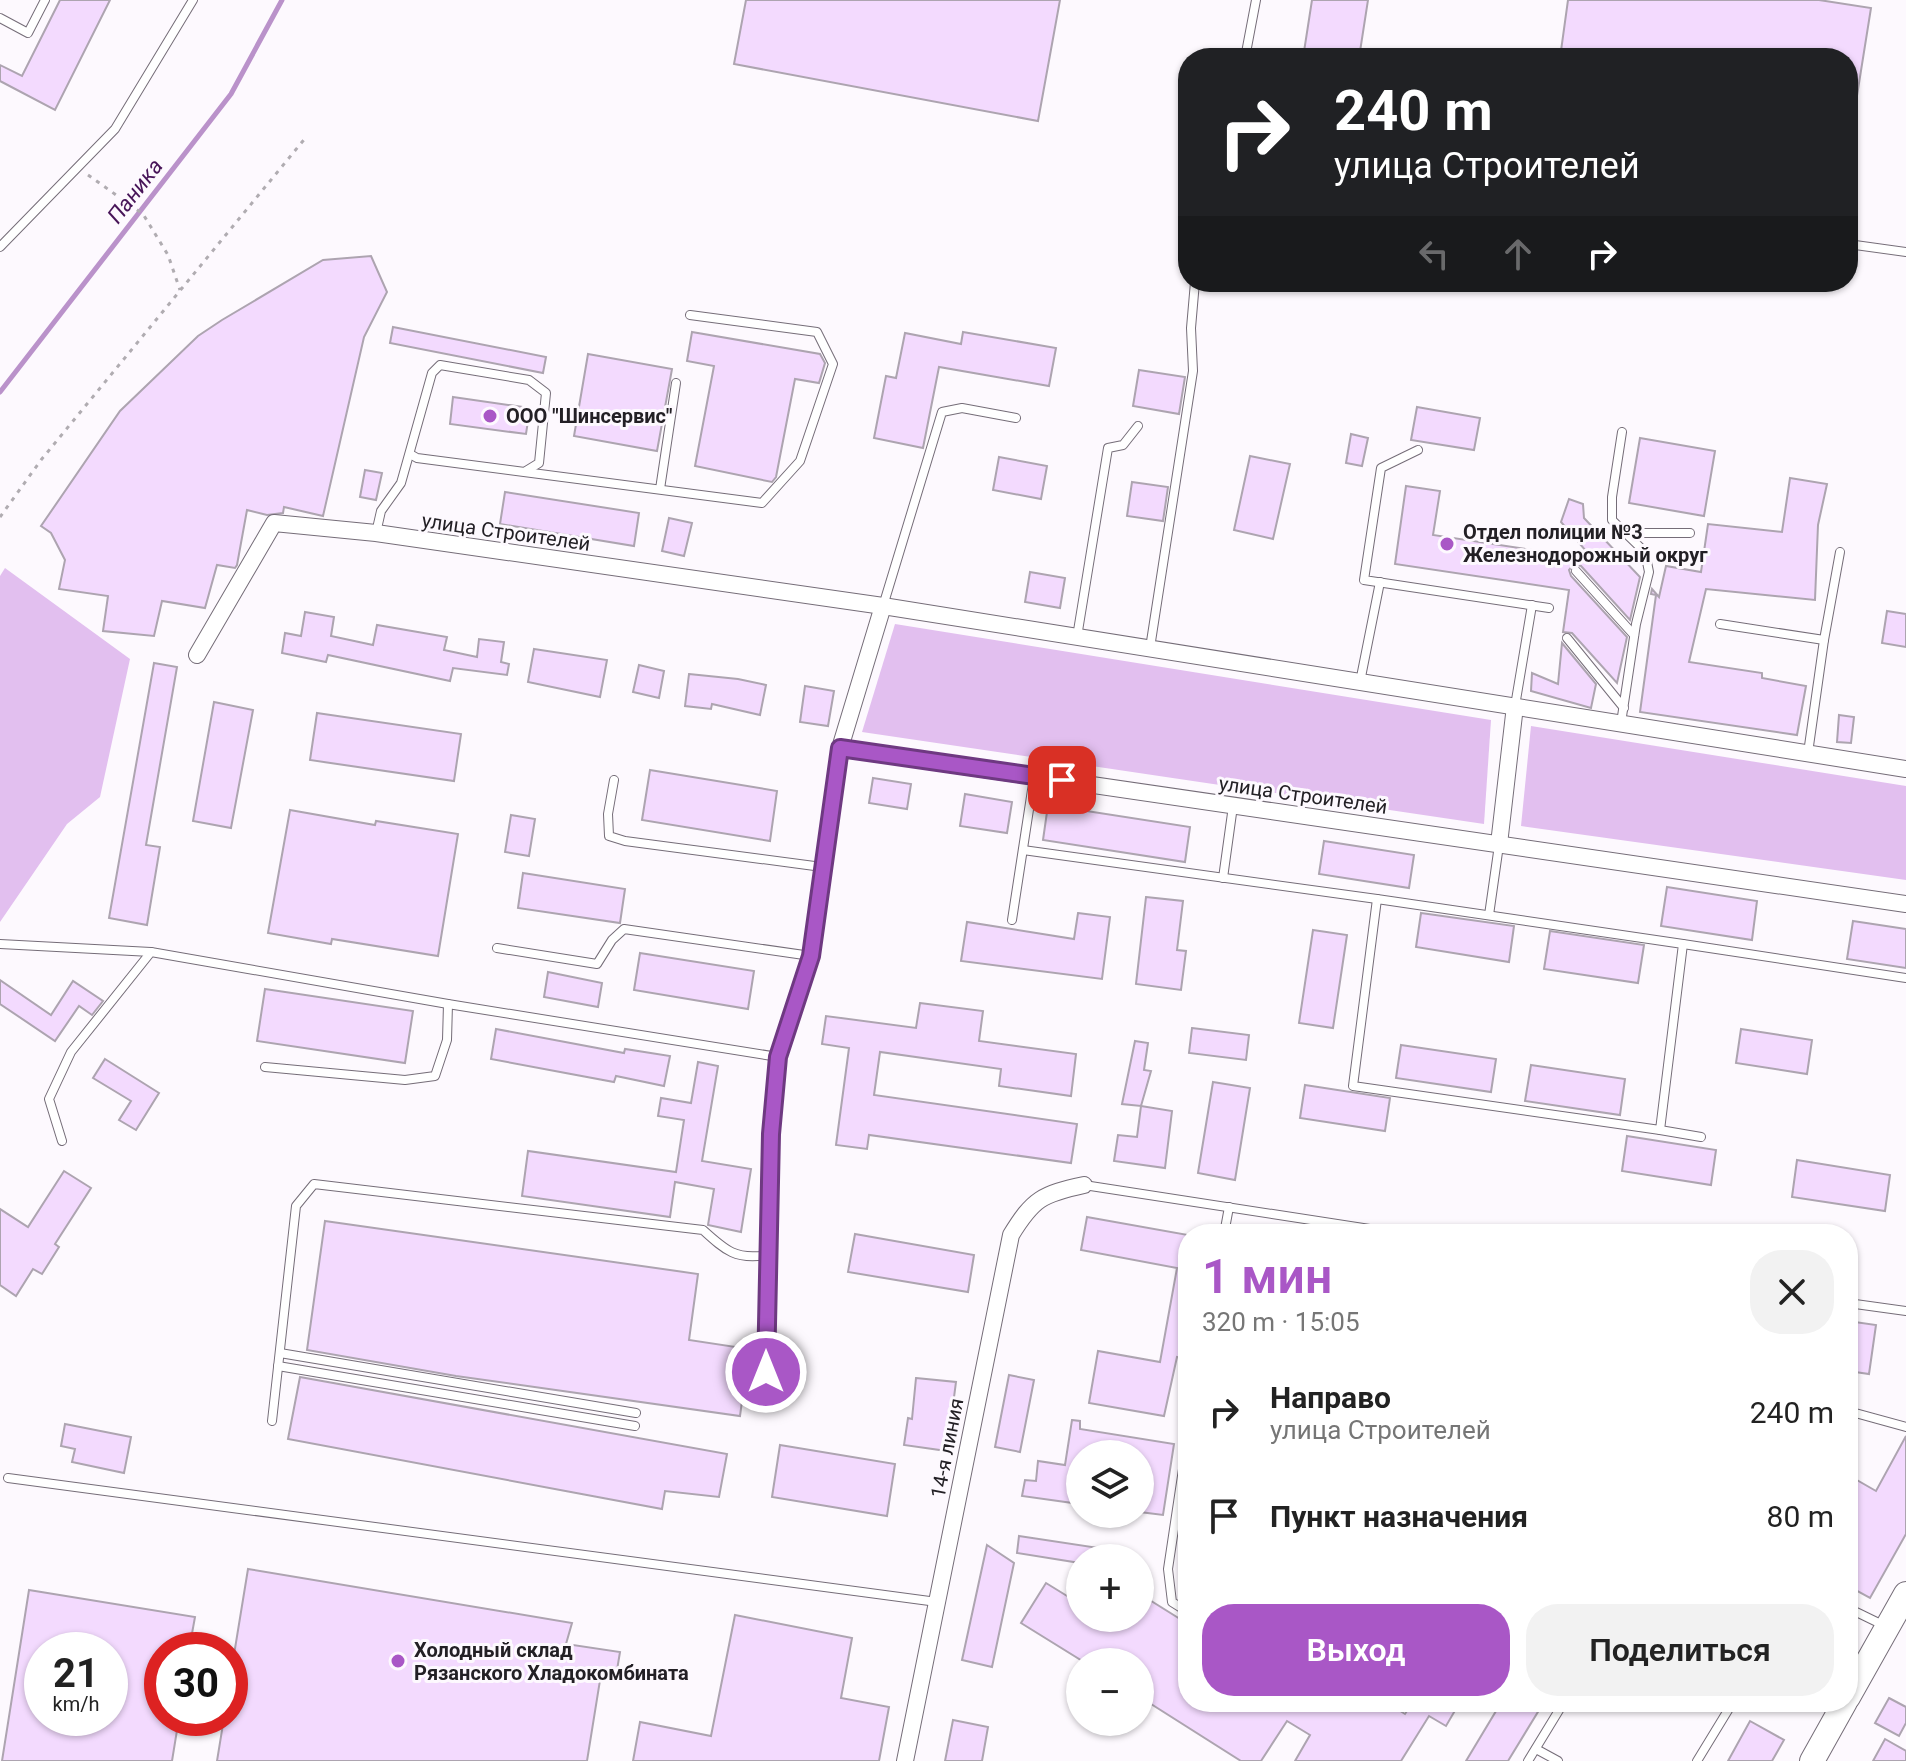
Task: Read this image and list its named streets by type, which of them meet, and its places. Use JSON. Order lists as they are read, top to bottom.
{
  "streets": {
    "street": ["улица Строителей", "14-я линия"]
  },
  "water": ["Паника"],
  "places": ["ООО \"Шинсервис\"", "Отдел полиции №3 Железнодорожный округ", "Холодный склад Рязанского Хладокомбината"],
  "page": {
    "turn": ["240 m", "улица Строителей"],
    "heading": ["1 мин", "320 m · 15:05"],
    "list": [
      {
        "name": "Направо",
        "note": "улица Строителей",
        "value": "240 m"
      },
      {
        "name": "Пункт назначения",
        "value": "80 m"
      }
    ],
    "map_buttons": ["+", "−"],
    "buttons": ["Выход", "Поделиться"],
    "speed": "21 km/h",
    "limit": "30"
  }
}
